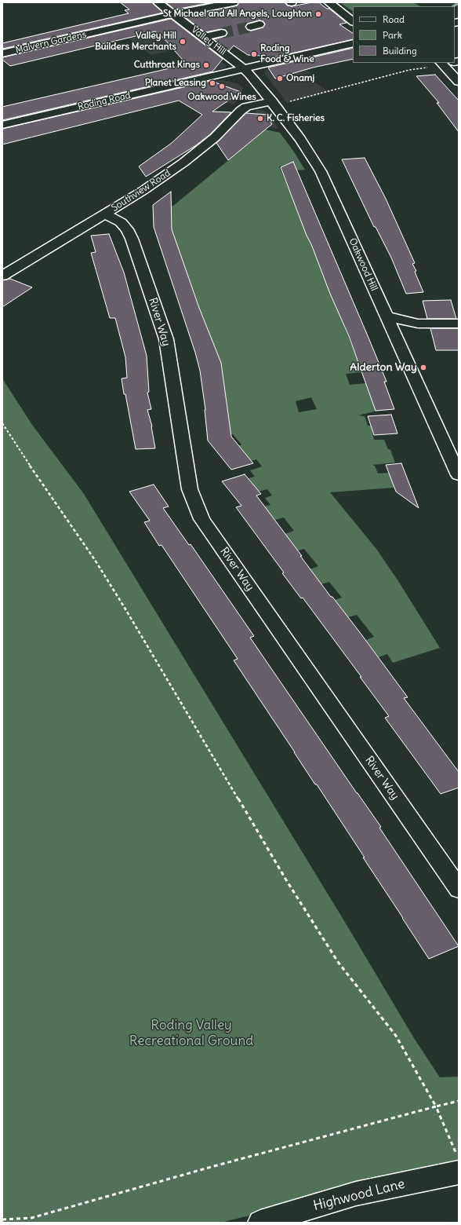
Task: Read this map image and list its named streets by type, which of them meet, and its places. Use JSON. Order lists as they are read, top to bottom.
{
  "streets": {
    "street": [
      "Valley Hill",
      "Malvern Gardens",
      "Roding Road",
      "Southview Road",
      "Oakwood Hill",
      "River Way",
      "Highwood Lane"
    ]
  },
  "crossings": [
    ["Valley Hill", "Malvern Gardens"],
    ["Valley Hill", "Roding Road"],
    ["Valley Hill", "Oakwood Hill"],
    ["Roding Road", "Oakwood Hill"],
    ["Southview Road", "Oakwood Hill"],
    ["Southview Road", "River Way"]
  ],
  "parks": ["Roding Valley Recreational Ground"],
  "places": [
    "St Michael and All Angels, Loughton",
    "Valley Hill Builders Merchants",
    "Roding Food & Wine",
    "Cutthroat Kings",
    "Onamj",
    "Planet Leasing",
    "Oakwood Wines",
    "K. C. Fisheries",
    "Alderton Way"
  ],
  "legend": ["Road", "Park", "Building"]
}
